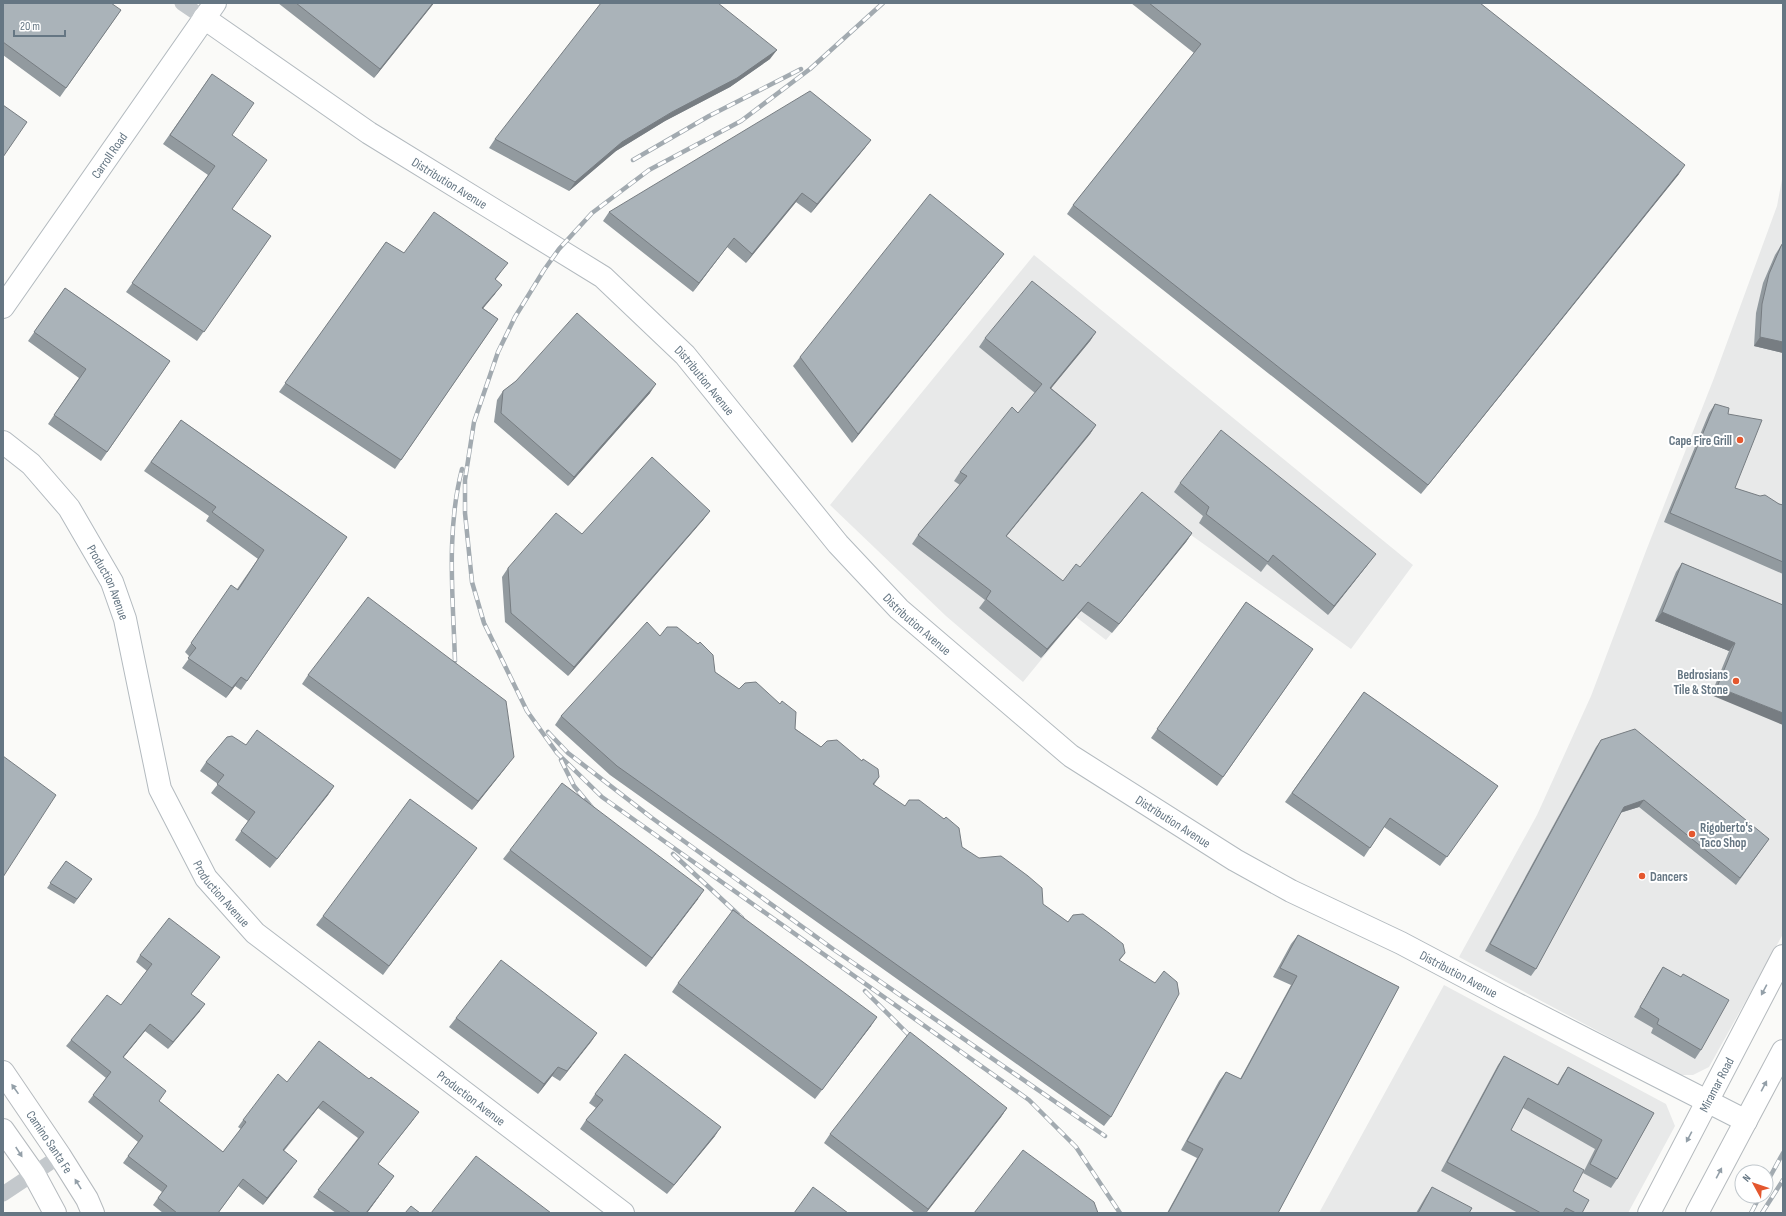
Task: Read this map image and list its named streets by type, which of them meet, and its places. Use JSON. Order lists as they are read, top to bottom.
{
  "streets": {
    "street": [
      "Carroll Road",
      "Distribution Avenue",
      "Production Avenue",
      "Miramar Road",
      "Camino Santa Fe"
    ]
  },
  "crossings": [
    ["Carroll Road", "Distribution Avenue"],
    ["Distribution Avenue", "Miramar Road"]
  ],
  "places": [
    "Cape Fire Grill",
    "Bedrosians Tile & Stone",
    "Rigoberto's Taco Shop",
    "Dancers"
  ],
  "scale_bar": "20 m",
  "north": "top left"
}
